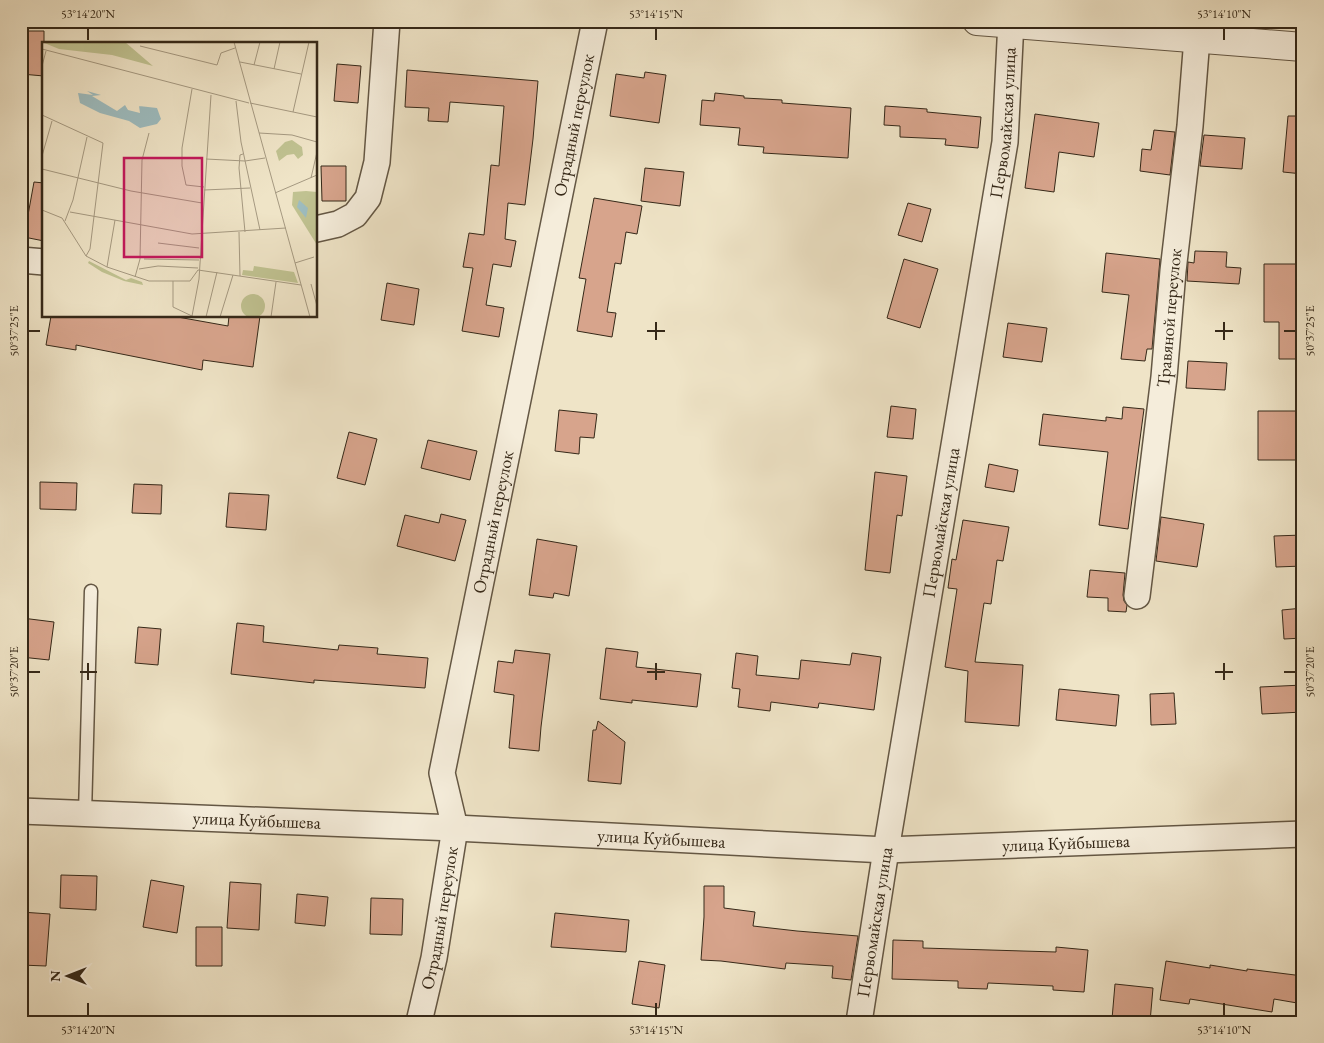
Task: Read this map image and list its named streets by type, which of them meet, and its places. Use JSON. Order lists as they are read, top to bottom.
{
  "streets": {
    "street": [
      "Первомайская улица",
      "Отрадный переулок",
      "Травяной переулок",
      "улица Куйбышева"
    ]
  },
  "crossings": [
    ["Первомайская улица", "улица Куйбышева"],
    ["Отрадный переулок", "улица Куйбышева"]
  ],
  "north": "left",
  "coordinates": [
    "53°14'20\"N",
    "53°14'15\"N",
    "53°14'10\"N",
    "50°37'25\"E",
    "50°37'20\"E"
  ]
}
